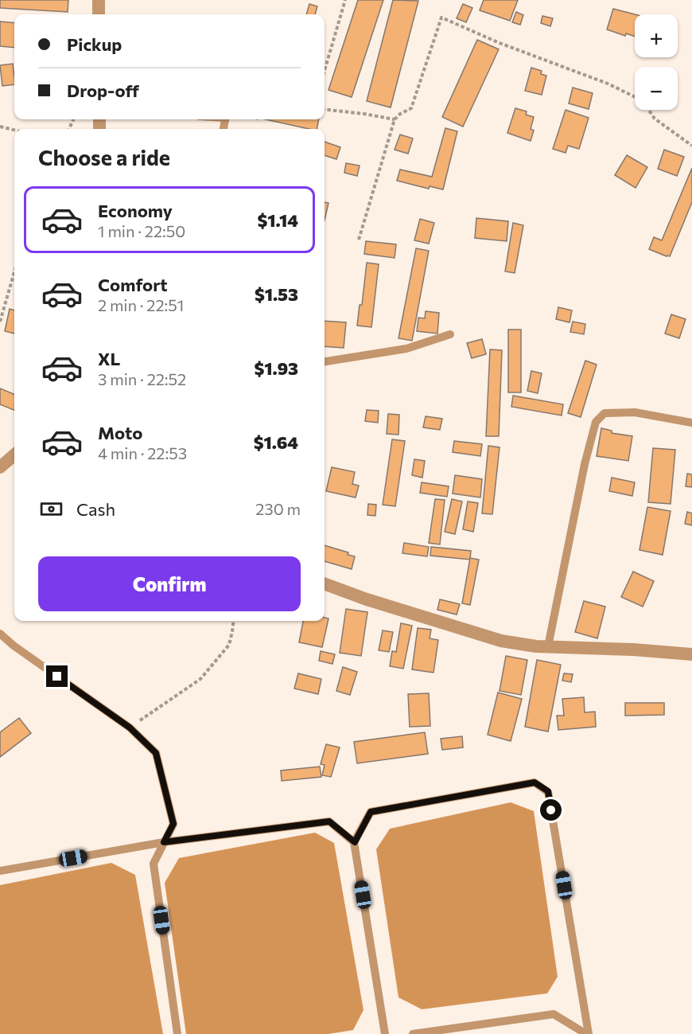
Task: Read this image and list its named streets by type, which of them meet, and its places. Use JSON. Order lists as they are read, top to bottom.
{
  "page": {
    "map_buttons": ["+", "−"],
    "banner": ["Pickup", "Drop-off"],
    "heading": "Choose a ride",
    "list": [
      {
        "name": "Economy",
        "note": "1 min · 22:50",
        "value": "$1.14"
      },
      {
        "name": "Comfort",
        "note": "2 min · 22:51",
        "value": "$1.53"
      },
      {
        "name": "XL",
        "note": "3 min · 22:52",
        "value": "$1.93"
      },
      {
        "name": "Moto",
        "note": "4 min · 22:53",
        "value": "$1.64"
      }
    ],
    "pay": ["Cash", "230 m"],
    "buttons": "Confirm"
  }
}
